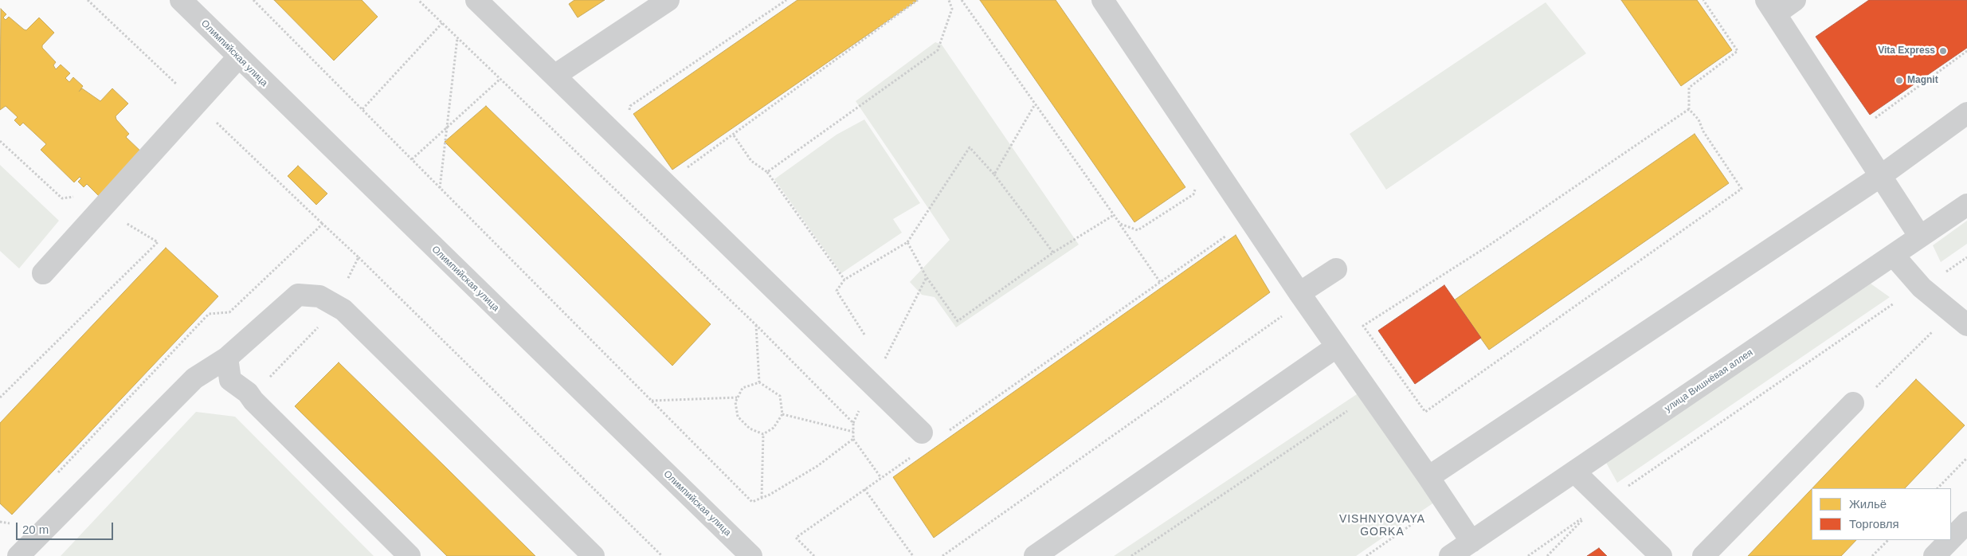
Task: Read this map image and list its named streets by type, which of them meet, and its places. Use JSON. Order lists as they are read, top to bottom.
{
  "streets": {
    "street": ["Олимпийская улица", "улица Вишнёвая аллея"]
  },
  "districts": ["VISHNYOVAYA GORKA"],
  "places": ["Vita Express", "Magnit"],
  "legend": ["Жильё", "Торговля"],
  "scale_bar": "20 m"
}
